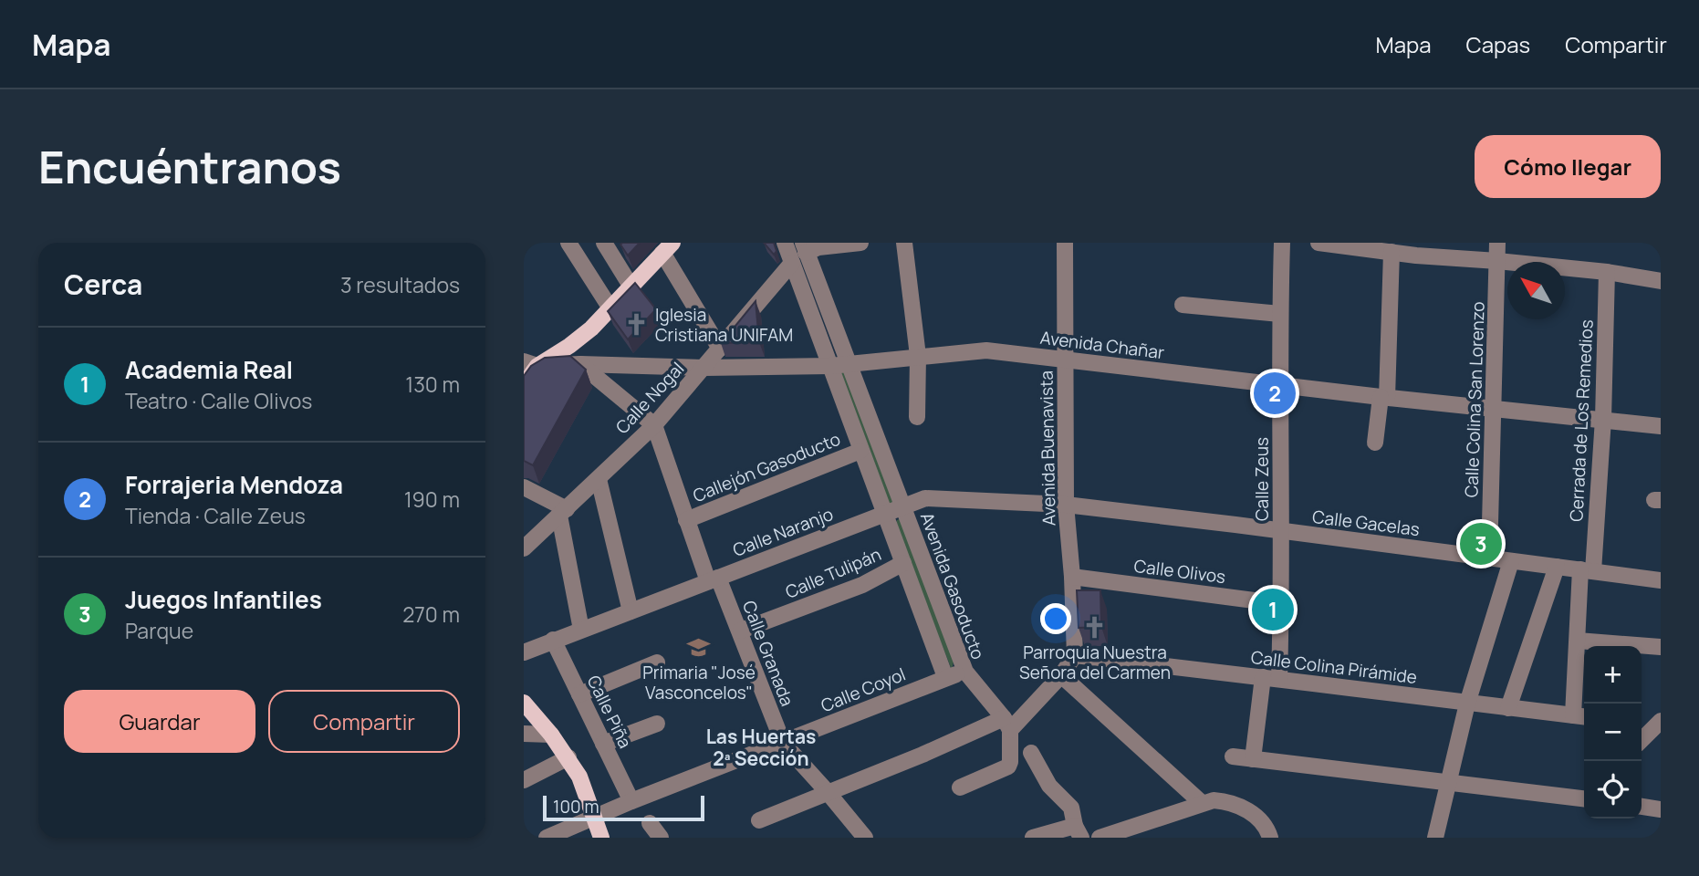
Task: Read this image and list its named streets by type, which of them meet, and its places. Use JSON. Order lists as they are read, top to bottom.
{
  "streets": {
    "street": [
      "Avenida Chañar",
      "Calle Nogal",
      "Calle Colina San Lorenzo",
      "Cerrada de Los Remedios",
      "Avenida Buenavista",
      "Callejón Gasoducto",
      "Calle Zeus",
      "Calle Gacelas",
      "Calle Naranjo",
      "Calle Olivos",
      "Calle Tulipán",
      "Avenida Gasoducto",
      "Calle Granada",
      "Calle Colina Pirámide",
      "Calle Coyol",
      "Calle Piña"
    ]
  },
  "crossings": [
    ["Avenida Chañar", "Calle Nogal"],
    ["Avenida Chañar", "Calle Colina San Lorenzo"],
    ["Avenida Chañar", "Cerrada de Los Remedios"],
    ["Avenida Chañar", "Avenida Buenavista"],
    ["Avenida Chañar", "Calle Zeus"],
    ["Avenida Chañar", "Avenida Gasoducto"],
    ["Calle Nogal", "Calle Granada"],
    ["Calle Colina San Lorenzo", "Calle Gacelas"],
    ["Cerrada de Los Remedios", "Calle Gacelas"],
    ["Cerrada de Los Remedios", "Calle Colina Pirámide"],
    ["Avenida Buenavista", "Calle Gacelas"],
    ["Avenida Buenavista", "Calle Naranjo"],
    ["Avenida Buenavista", "Calle Olivos"],
    ["Avenida Buenavista", "Calle Colina Pirámide"],
    ["Callejón Gasoducto", "Calle Granada"],
    ["Calle Zeus", "Calle Gacelas"],
    ["Calle Zeus", "Calle Olivos"],
    ["Calle Zeus", "Calle Colina Pirámide"],
    ["Calle Gacelas", "Calle Naranjo"],
    ["Calle Naranjo", "Avenida Gasoducto"],
    ["Calle Naranjo", "Calle Granada"],
    ["Calle Naranjo", "Calle Piña"],
    ["Calle Tulipán", "Calle Granada"],
    ["Avenida Gasoducto", "Calle Coyol"],
    ["Calle Granada", "Calle Coyol"],
    ["Calle Coyol", "Calle Piña"]
  ],
  "districts": ["Las Huertas 2ª Sección"],
  "places": {
    "church": ["Iglesia Cristiana UNIFAM", "Parroquia Nuestra Señora del Carmen"],
    "school or university": ["Primaria \"José Vasconcelos\""]
  },
  "scale_bar": "100 m",
  "north": "top left",
  "page": {
    "header": "Mapa",
    "nav": ["Mapa", "Capas", "Compartir"],
    "buttons": [
      "Cómo llegar",
      ["Guardar", "Compartir"]
    ],
    "title": "Encuéntranos",
    "heading": ["Cerca", "3 resultados"],
    "list": [
      {
        "mark": "1",
        "name": "Academia Real",
        "note": "Teatro · Calle Olivos",
        "value": "130 m"
      },
      {
        "mark": "2",
        "name": "Forrajeria Mendoza",
        "note": "Tienda · Calle Zeus",
        "value": "190 m"
      },
      {
        "mark": "3",
        "name": "Juegos Infantiles",
        "note": "Parque",
        "value": "270 m"
      }
    ],
    "pins": ["2", "3", "1"],
    "map_buttons": ["+", "−"],
    "scale": "100 m"
  }
}
